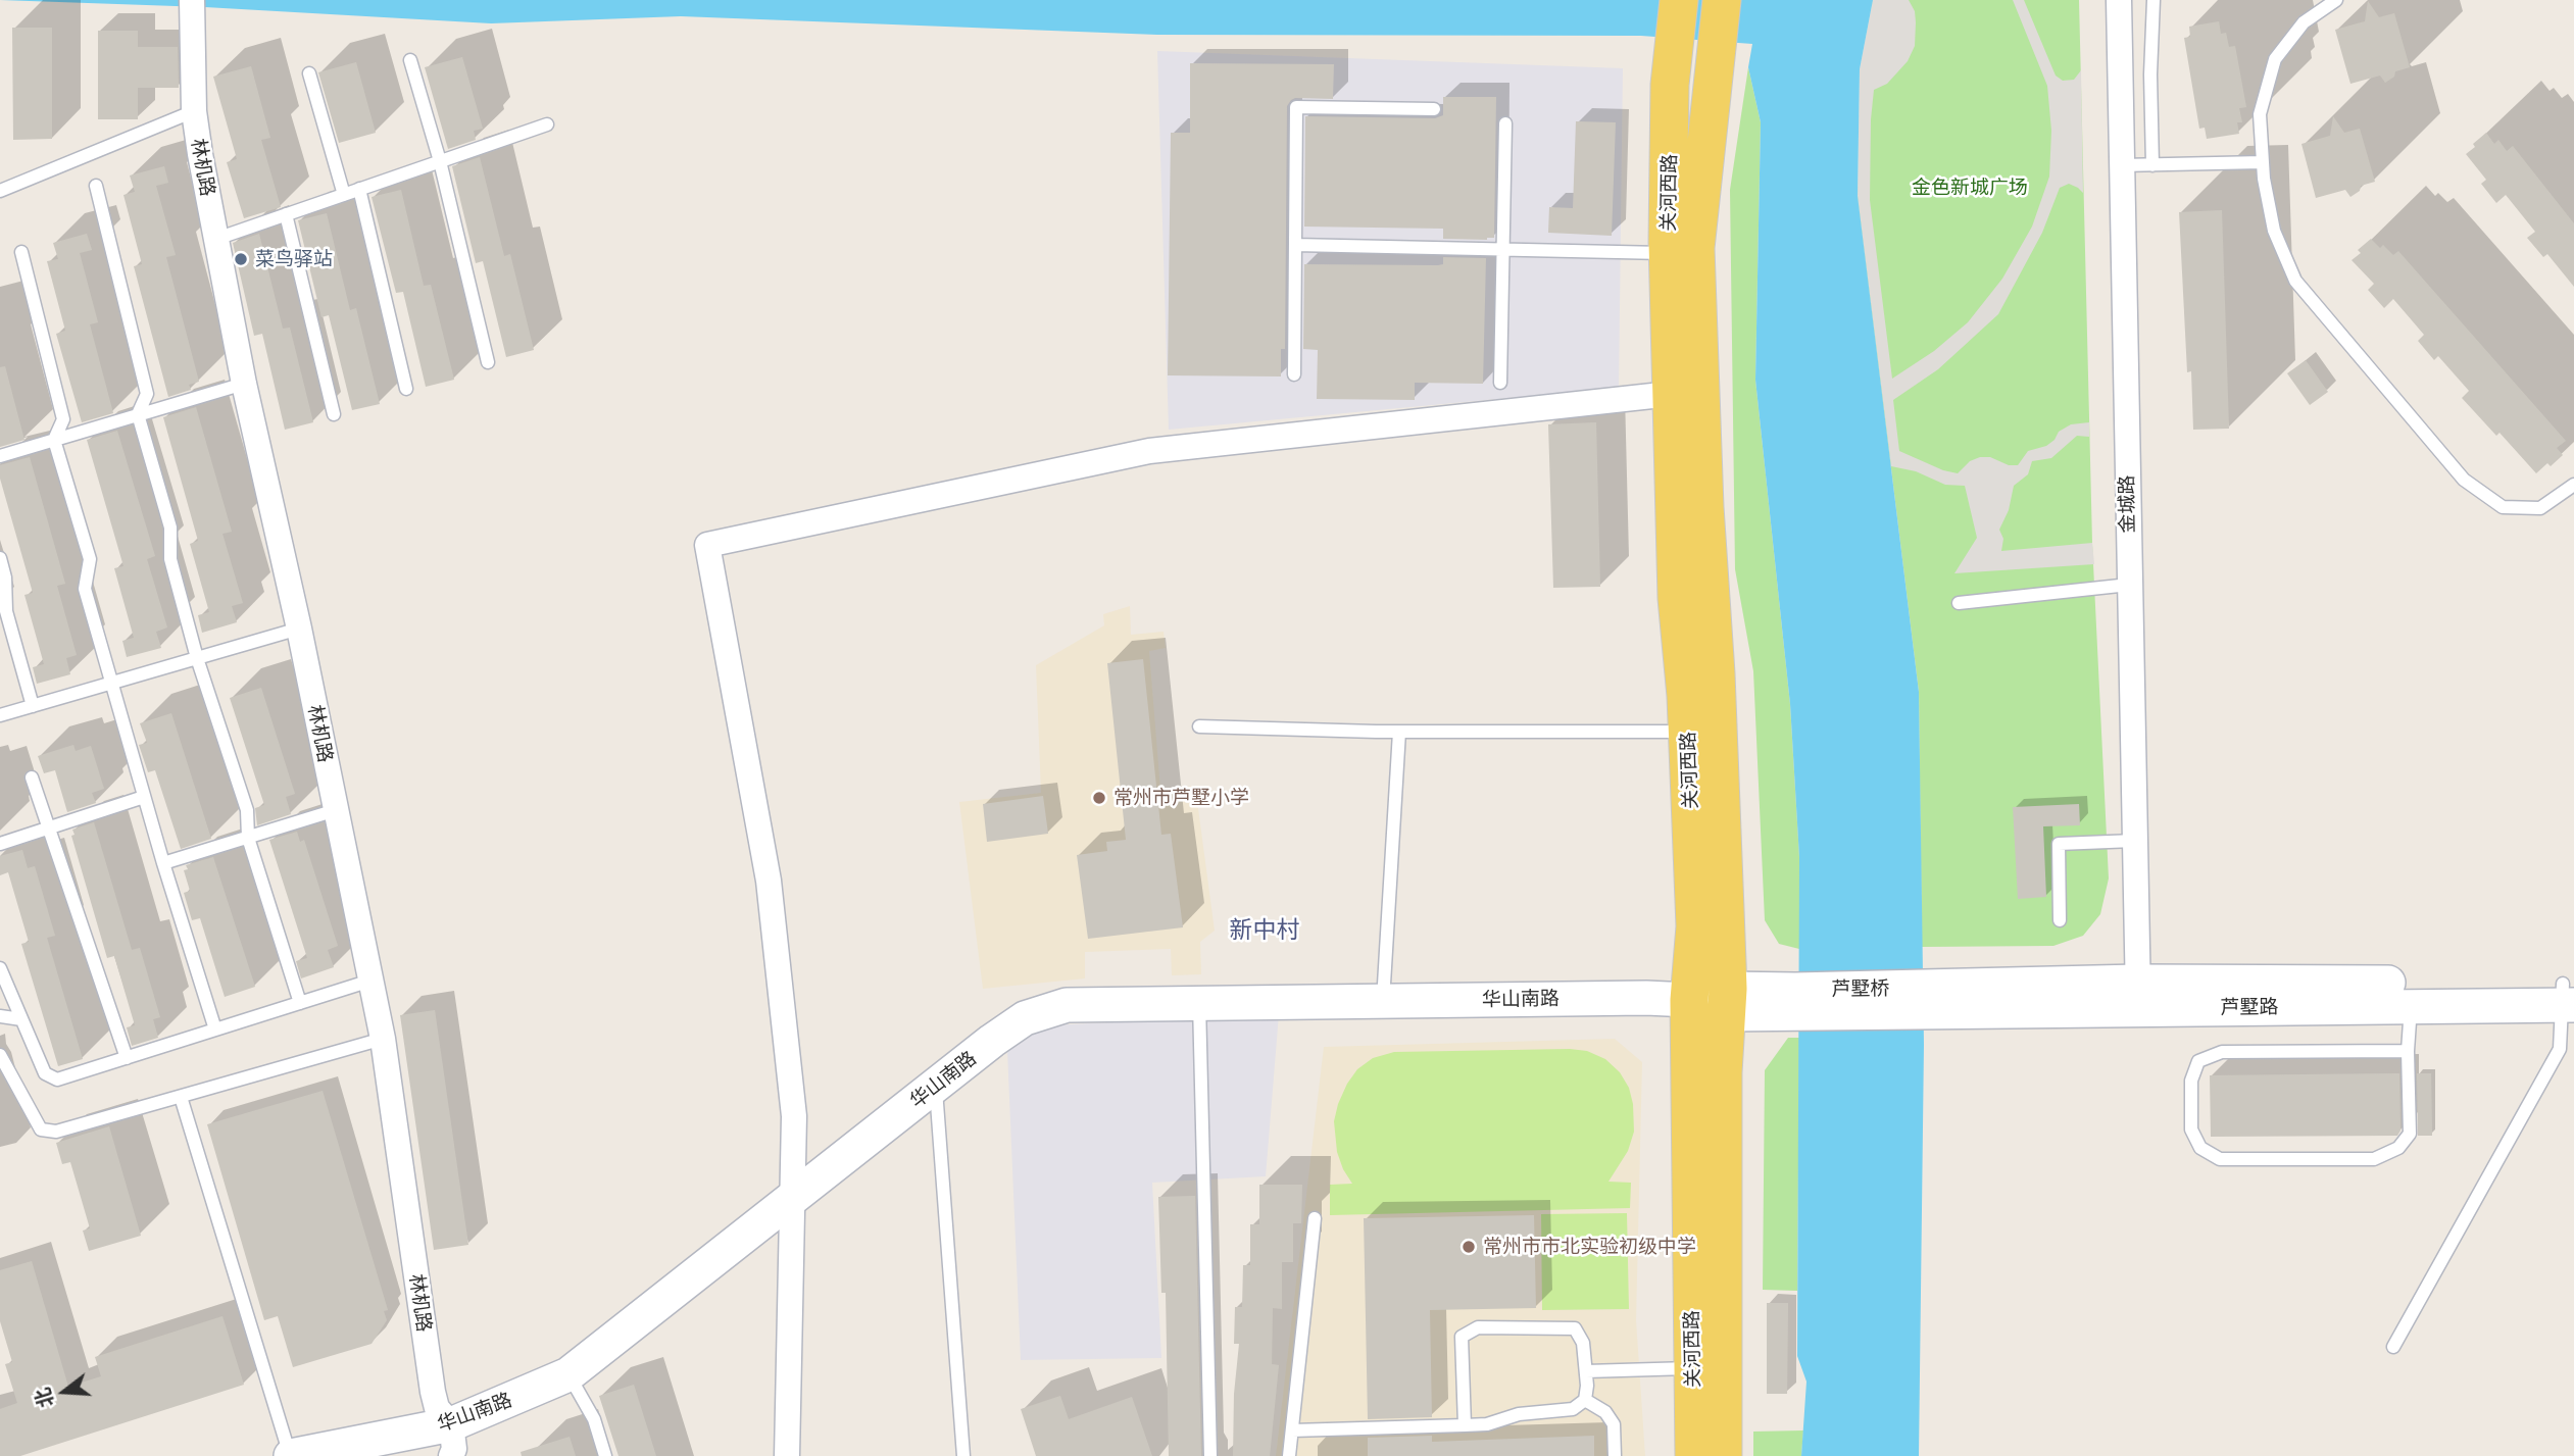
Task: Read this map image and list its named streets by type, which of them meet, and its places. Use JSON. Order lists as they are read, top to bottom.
{
  "streets": {
    "main road": ["关河西路"],
    "street": [
      "林机路",
      "金城路",
      "芦墅桥",
      "华山南路",
      "芦墅路"
    ]
  },
  "crossings": [
    ["林机路", "华山南路"],
    ["关河西路", "芦墅桥"],
    ["关河西路", "华山南路"],
    ["金城路", "芦墅路"],
    ["芦墅桥", "芦墅路"]
  ],
  "districts": ["新中村"],
  "parks": ["金色新城广场"],
  "places": ["菜鸟驿站", "常州市芦墅小学", "常州市市北实验初级中学"],
  "north": "left"
}
